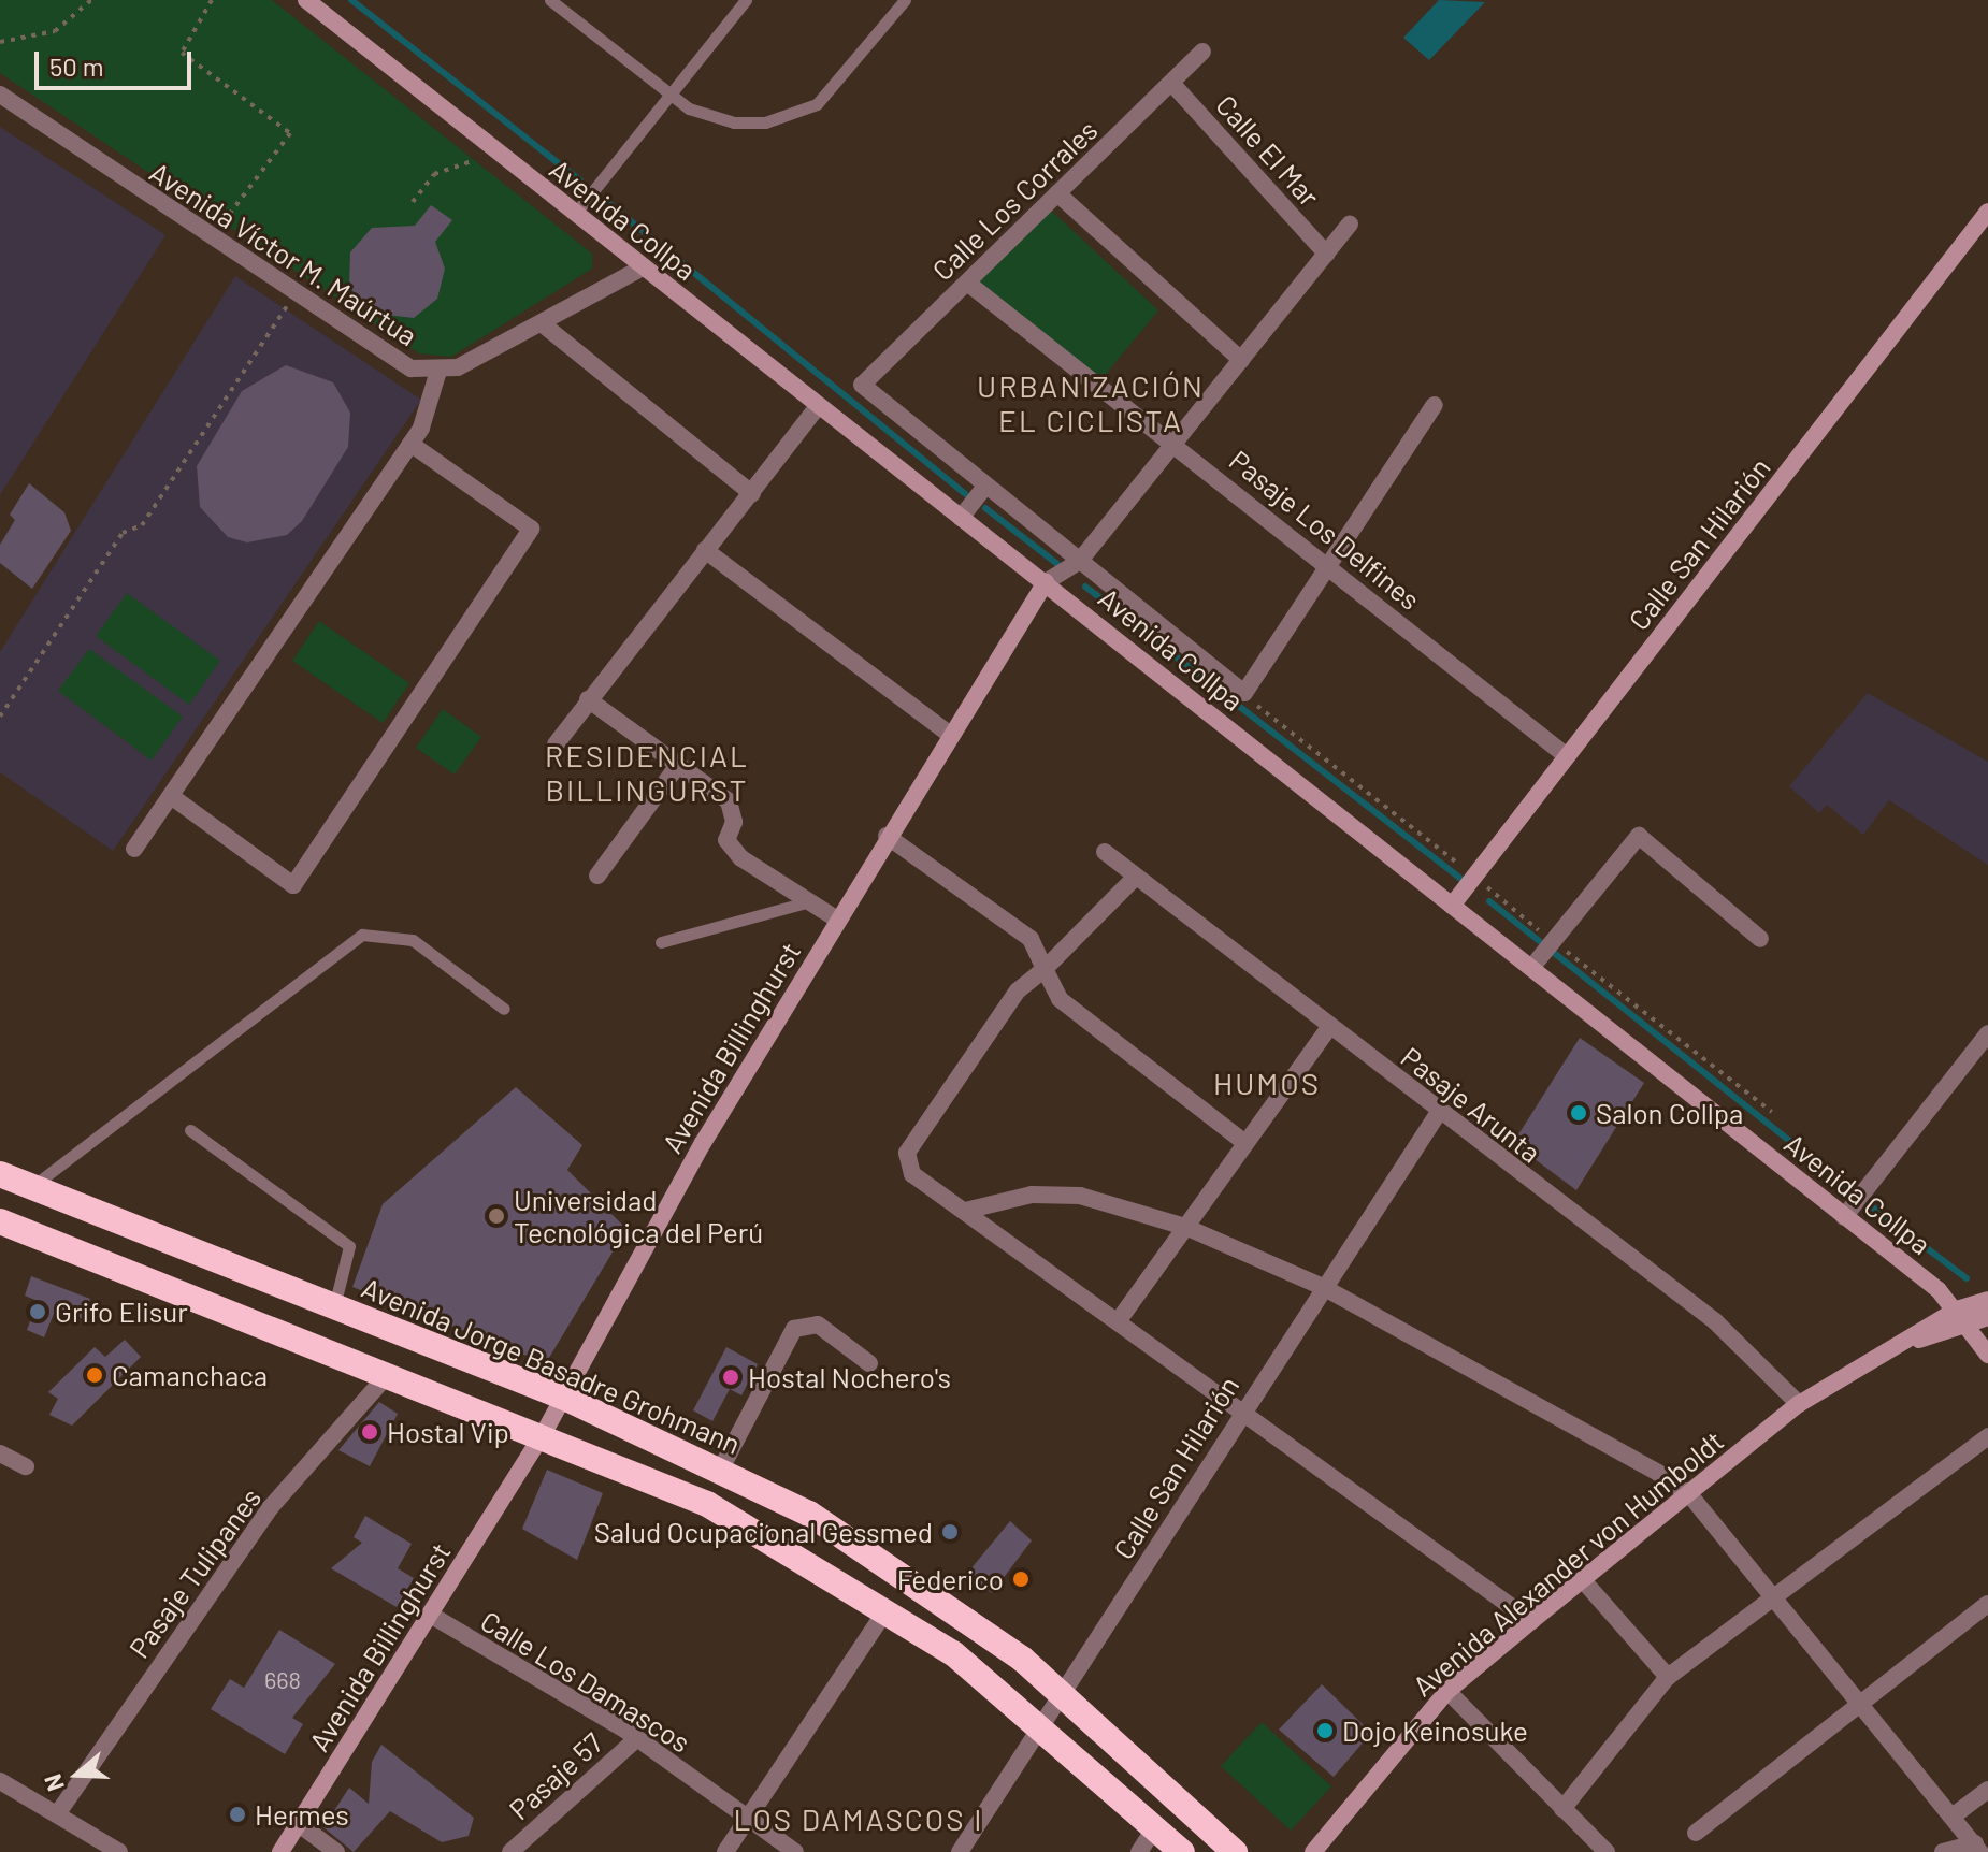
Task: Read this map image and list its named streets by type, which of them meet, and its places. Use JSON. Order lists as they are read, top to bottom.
{
  "streets": {
    "highway": ["Avenida Jorge Basadre Grohmann"],
    "main road": [
      "Avenida Collpa",
      "Calle San Hilarión",
      "Avenida Billinghurst",
      "Avenida Alexander von Humboldt"
    ],
    "street": [
      "Calle El Mar",
      "Calle Los Corrales",
      "Avenida Víctor M. Maúrtua",
      "Pasaje Los Delfines",
      "Pasaje Arunta",
      "Pasaje Tulipanes",
      "Calle Los Damascos",
      "Pasaje 57"
    ]
  },
  "crossings": [
    ["Calle El Mar", "Calle Los Corrales"],
    ["Calle Los Corrales", "Pasaje Los Delfines"],
    ["Avenida Collpa", "Avenida Víctor M. Maúrtua"],
    ["Avenida Collpa", "Calle San Hilarión"],
    ["Avenida Collpa", "Avenida Billinghurst"],
    ["Avenida Collpa", "Avenida Alexander von Humboldt"],
    ["Pasaje Los Delfines", "Calle San Hilarión"],
    ["Calle San Hilarión", "Pasaje Arunta"],
    ["Calle San Hilarión", "Avenida Jorge Basadre Grohmann"],
    ["Avenida Billinghurst", "Avenida Jorge Basadre Grohmann"],
    ["Avenida Billinghurst", "Calle Los Damascos"],
    ["Pasaje Arunta", "Avenida Alexander von Humboldt"],
    ["Calle Los Damascos", "Pasaje 57"]
  ],
  "districts": [
    "URBANIZACIÓN EL CICLISTA",
    "RESIDENCIAL BILLINGURST",
    "HUMOS",
    "LOS DAMASCOS I"
  ],
  "places": [
    "Salon Collpa",
    "Universidad Tecnológica del Perú",
    "Grifo Elisur",
    "Camanchaca",
    "Hostal Nochero's",
    "Hostal Vip",
    "Salud Ocupacional Gessmed",
    "Federico",
    "Dojo Keinosuke",
    "Hermes"
  ],
  "house_numbers": ["668"],
  "scale_bar": "50 m",
  "north": "left"
}
